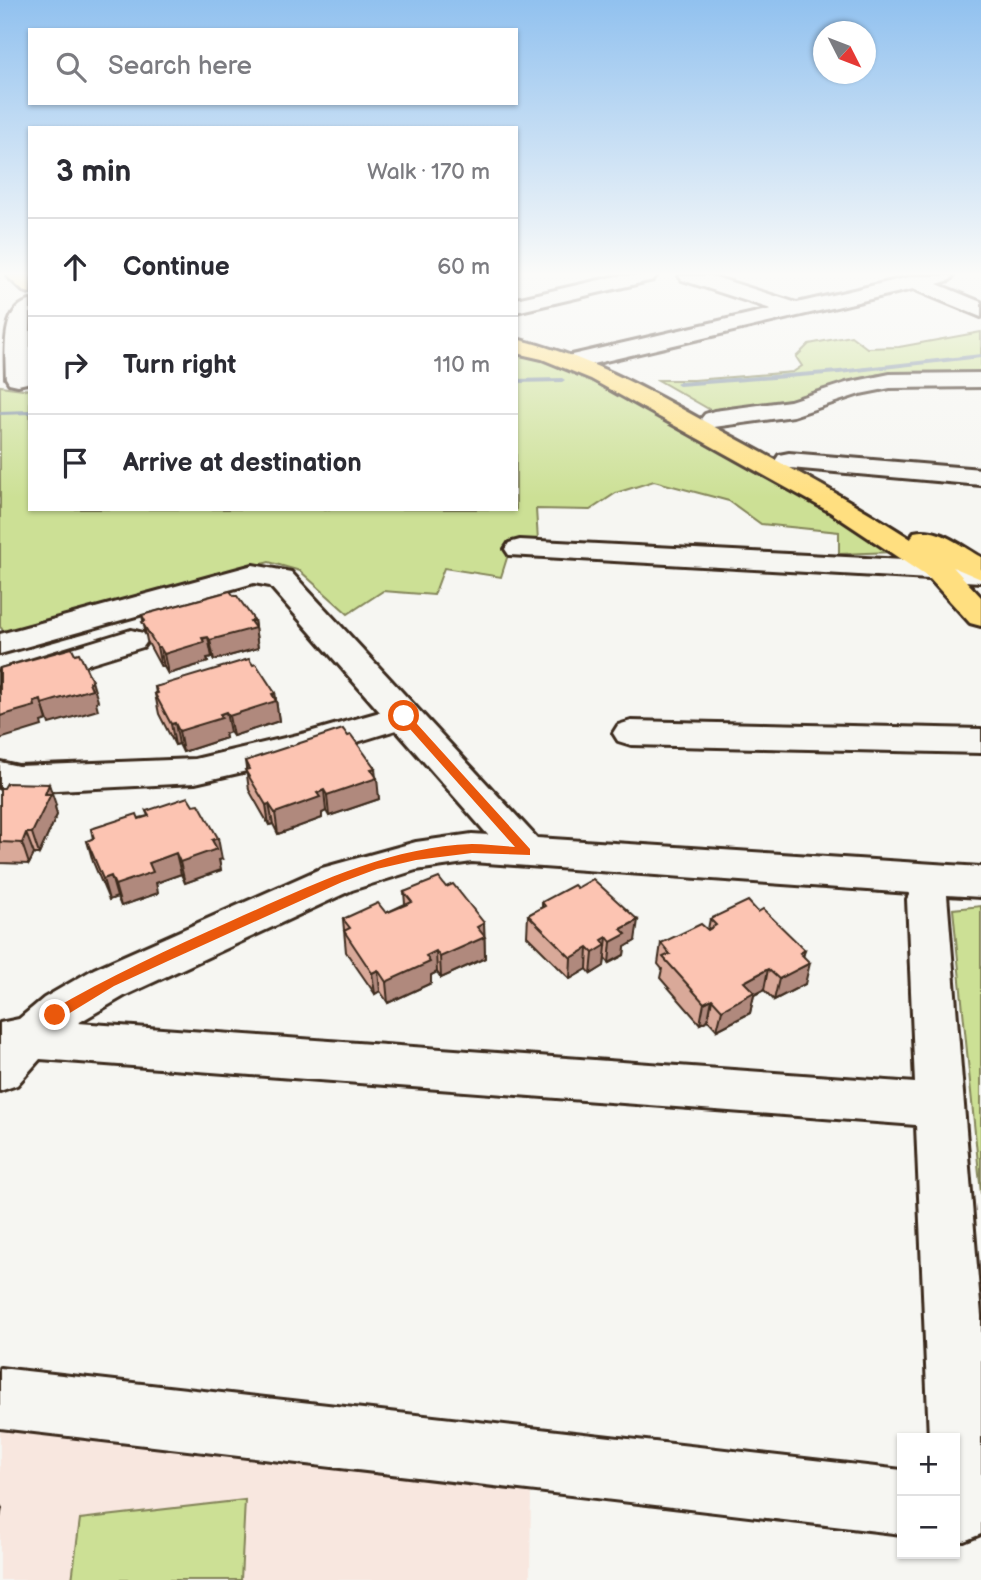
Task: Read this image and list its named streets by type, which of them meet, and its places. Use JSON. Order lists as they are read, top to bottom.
{
  "north": "bottom right",
  "page": {
    "search": "Search here",
    "heading": ["3 min", "Walk · 170 m"],
    "list": [
      ["Continue", "60 m"],
      ["Turn right", "110 m"],
      "Arrive at destination"
    ],
    "map_buttons": ["+", "−"]
  }
}
